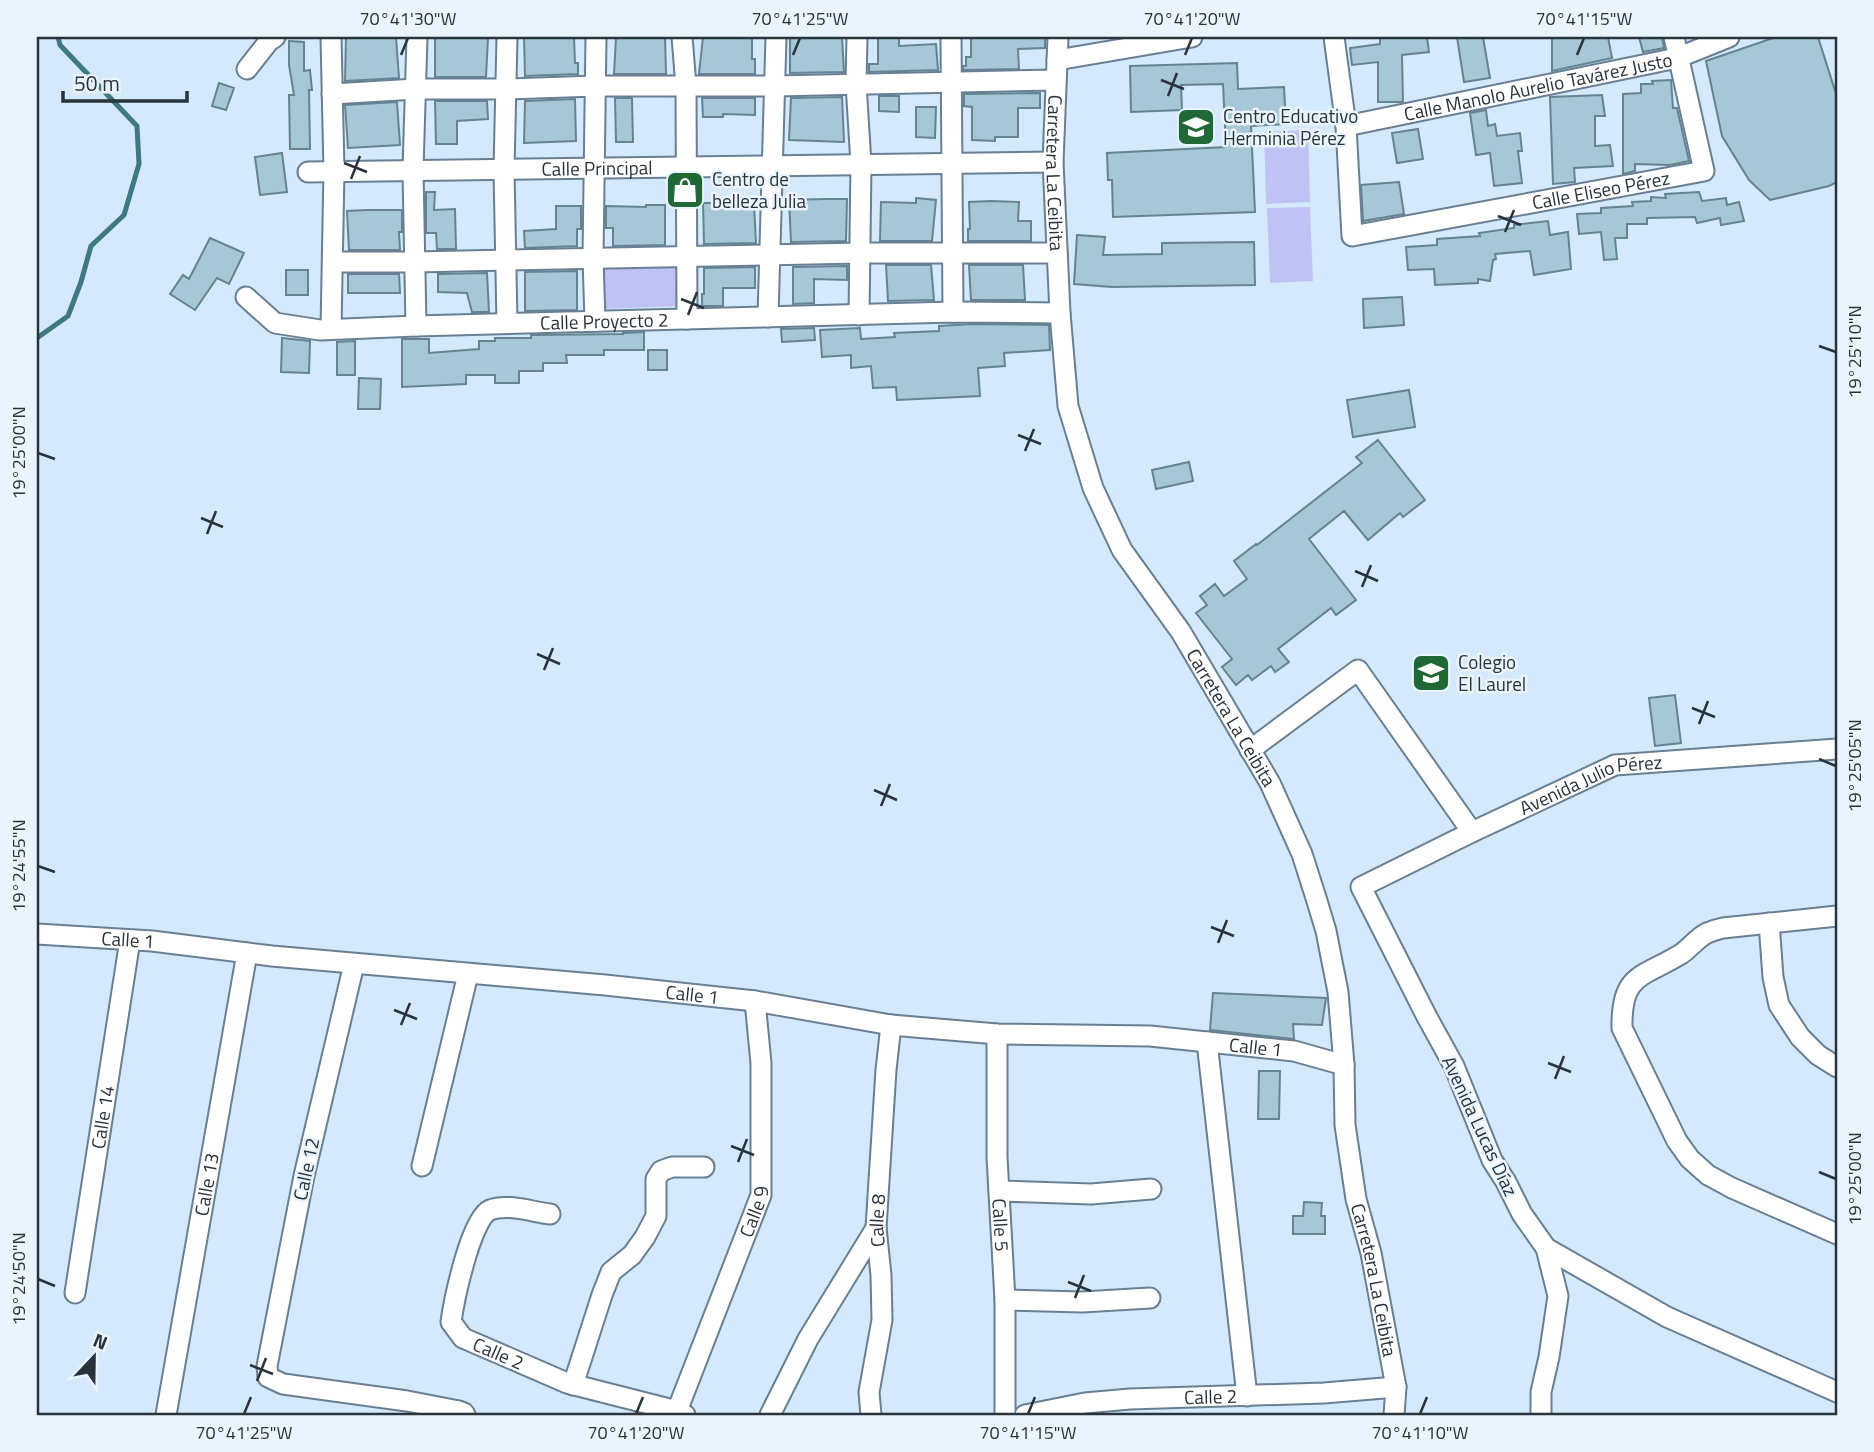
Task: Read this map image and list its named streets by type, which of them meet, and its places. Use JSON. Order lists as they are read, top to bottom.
{
  "streets": {
    "street": [
      "Calle Manolo Aurelio Tavárez Justo",
      "Calle Principal",
      "Carretera La Ceibita",
      "Calle Eliseo Pérez",
      "Calle Proyecto 2",
      "Avenida Julio Pérez",
      "Calle 1",
      "Calle 14",
      "Avenida Lucas Díaz",
      "Calle 12",
      "Calle 13",
      "Calle 9",
      "Calle 8",
      "Calle 5",
      "Calle 2"
    ]
  },
  "crossings": [
    ["Calle Manolo Aurelio Tavárez Justo", "Calle Eliseo Pérez"],
    ["Calle Principal", "Carretera La Ceibita"],
    ["Carretera La Ceibita", "Calle Proyecto 2"],
    ["Carretera La Ceibita", "Calle 1"],
    ["Carretera La Ceibita", "Calle 2"],
    ["Avenida Julio Pérez", "Avenida Lucas Díaz"],
    ["Calle 1", "Calle 14"],
    ["Calle 1", "Calle 12"],
    ["Calle 1", "Calle 13"],
    ["Calle 1", "Calle 9"],
    ["Calle 1", "Calle 8"],
    ["Calle 1", "Calle 5"],
    ["Calle 9", "Calle 2"]
  ],
  "places": {
    "school or university": ["Centro Educativo Herminia Pérez", "Colegio El Laurel"],
    "shop": ["Centro de belleza Julia"]
  },
  "scale_bar": "50 m",
  "north": "top",
  "coordinates": [
    "70°41'30\"W",
    "70°41'25\"W",
    "70°41'20\"W",
    "70°41'15\"W",
    "19°25'10\"N",
    "19°25'00\"N",
    "19°25'05\"N",
    "19°24'55\"N",
    "19°24'50\"N",
    "70°41'10\"W"
  ]
}
